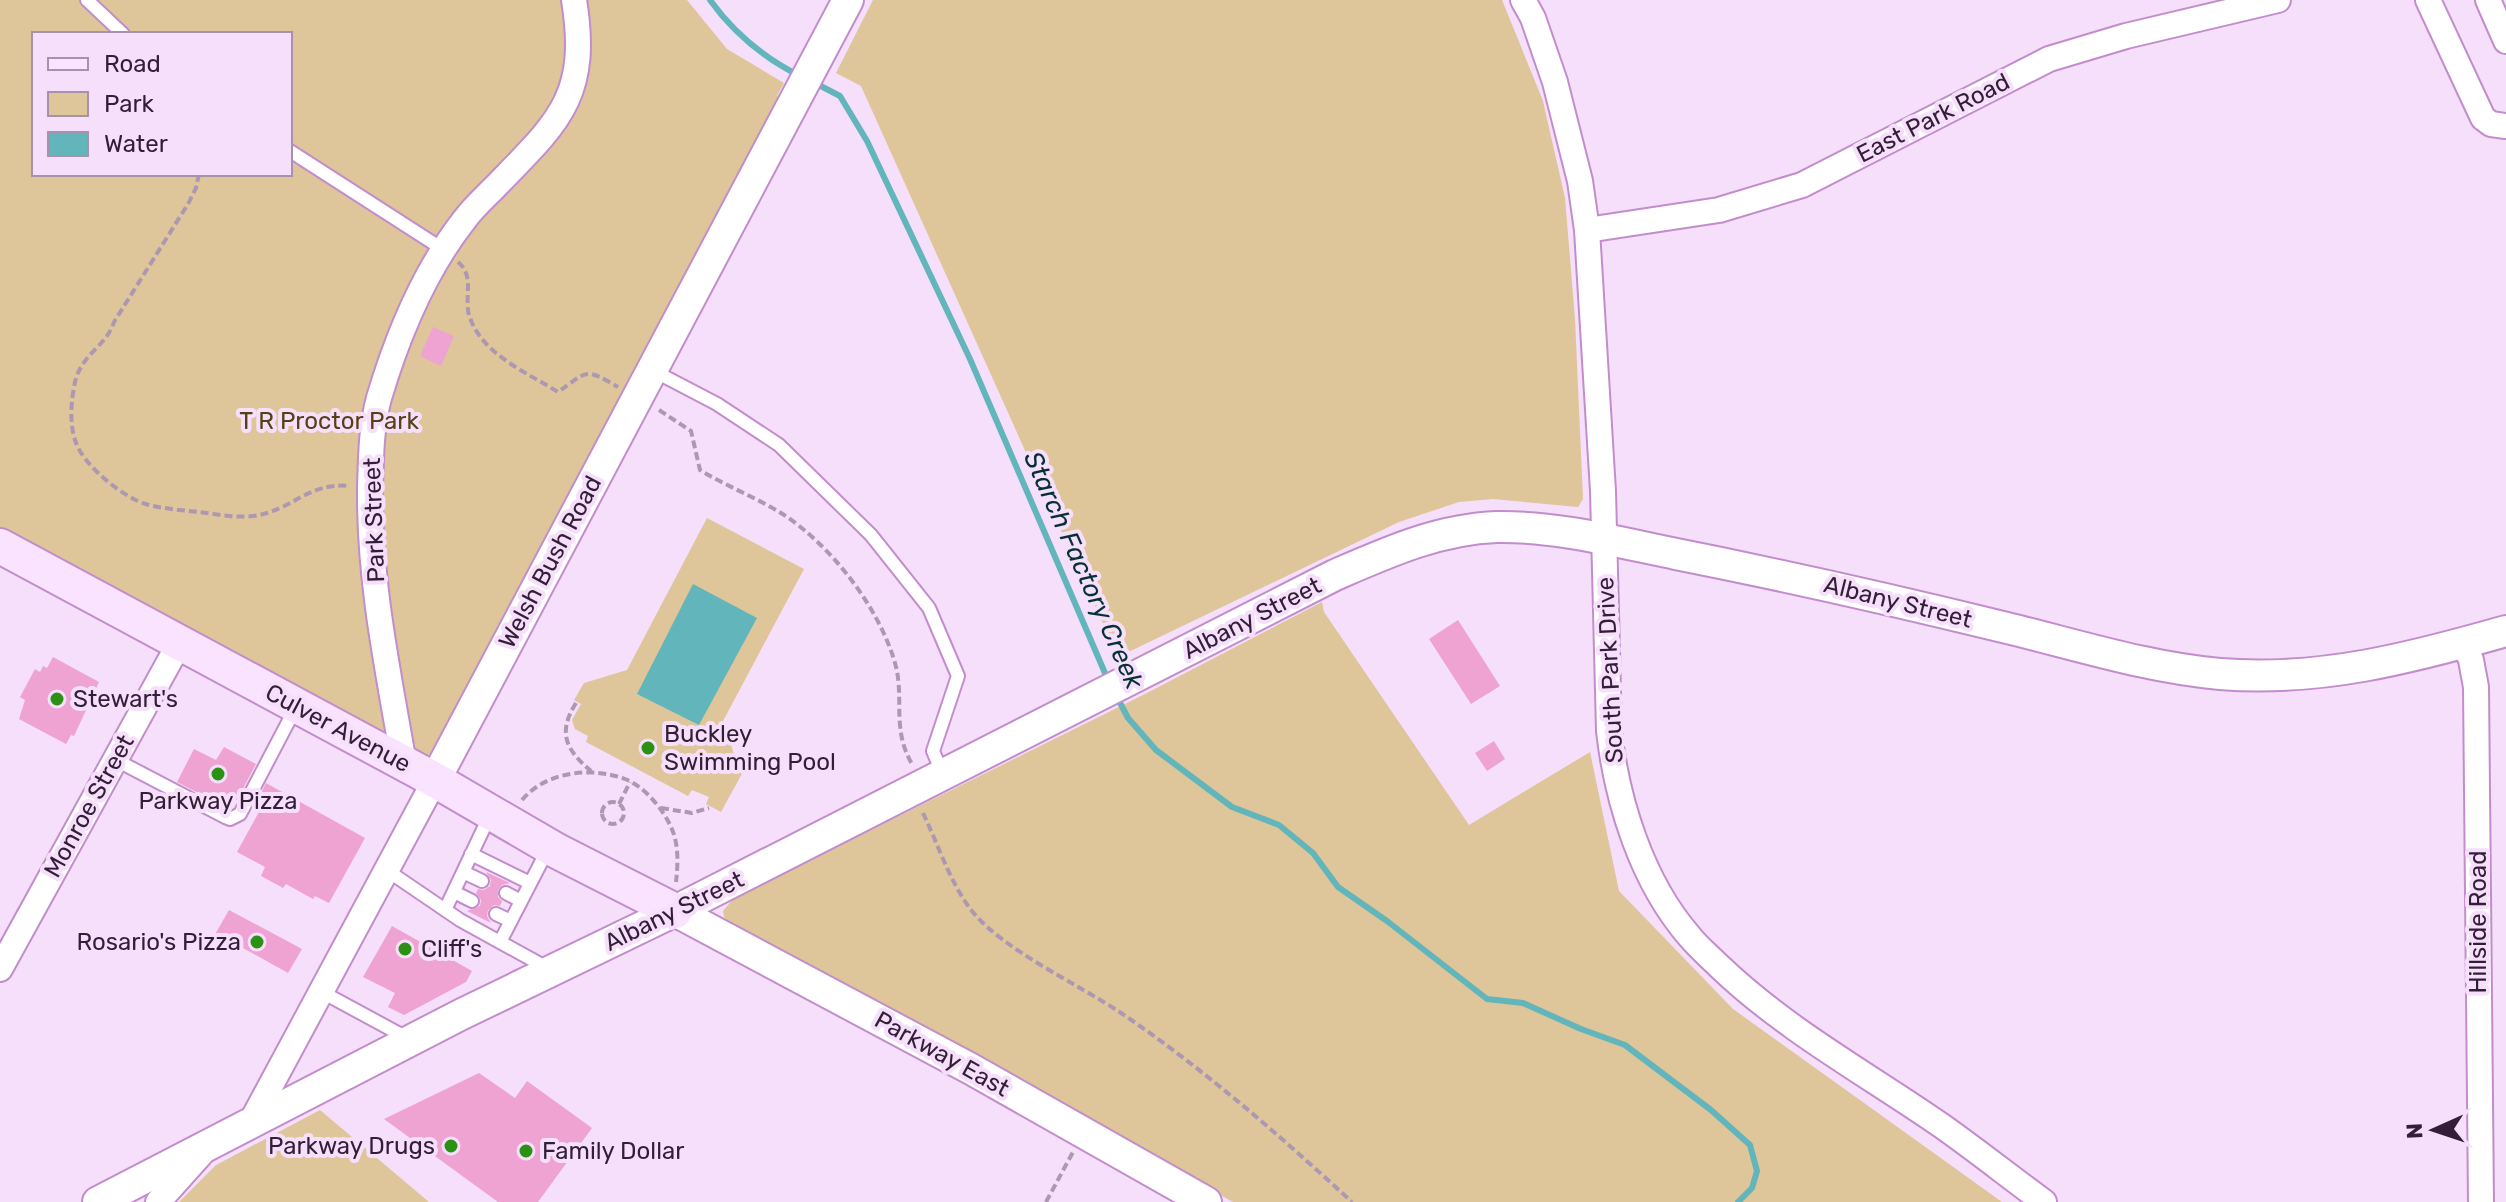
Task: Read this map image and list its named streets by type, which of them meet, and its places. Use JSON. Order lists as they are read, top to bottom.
{
  "streets": {
    "main road": ["Culver Avenue"],
    "street": [
      "East Park Road",
      "Park Street",
      "Welsh Bush Road",
      "Albany Street",
      "South Park Drive",
      "Monroe Street",
      "Hillside Road",
      "Parkway East"
    ]
  },
  "crossings": [
    ["East Park Road", "South Park Drive"],
    ["Park Street", "Culver Avenue"],
    ["Welsh Bush Road", "Albany Street"],
    ["Welsh Bush Road", "Culver Avenue"],
    ["Albany Street", "South Park Drive"],
    ["Albany Street", "Culver Avenue"],
    ["Albany Street", "Hillside Road"],
    ["Albany Street", "Parkway East"],
    ["Culver Avenue", "Monroe Street"],
    ["Culver Avenue", "Parkway East"]
  ],
  "water": ["Starch Factory Creek"],
  "parks": ["T R Proctor Park"],
  "places": [
    "Stewart's",
    "Buckley Swimming Pool",
    "Parkway Pizza",
    "Rosario's Pizza",
    "Cliff's",
    "Parkway Drugs",
    "Family Dollar"
  ],
  "legend": ["Road", "Park", "Water"],
  "north": "left"
}
